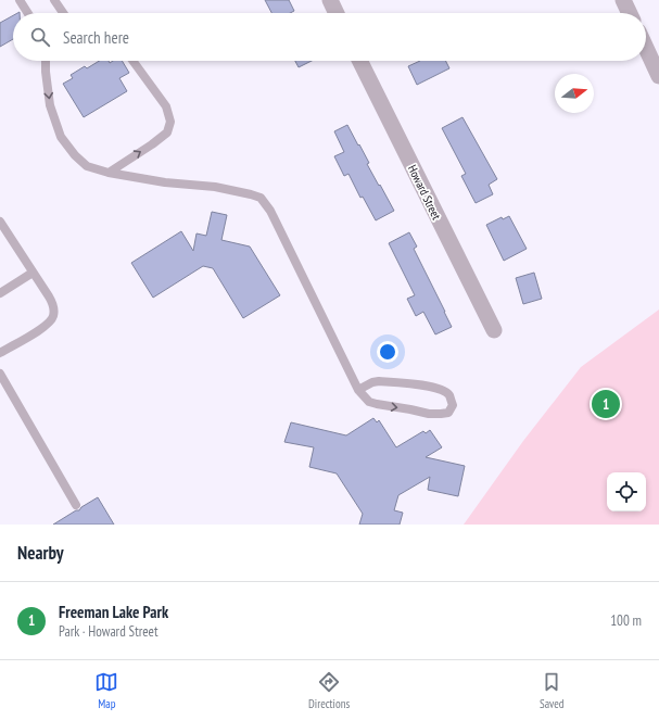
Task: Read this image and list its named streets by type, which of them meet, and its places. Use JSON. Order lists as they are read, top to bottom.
{
  "streets": {
    "street": ["Howard Street"]
  },
  "north": "right",
  "page": {
    "search": "Search here",
    "pins": "1",
    "heading": "Nearby",
    "list": [
      {
        "mark": "1",
        "name": "Freeman Lake Park",
        "note": "Park · Howard Street",
        "value": "100 m"
      }
    ],
    "nav": ["Map", "Directions", "Saved"]
  }
}
